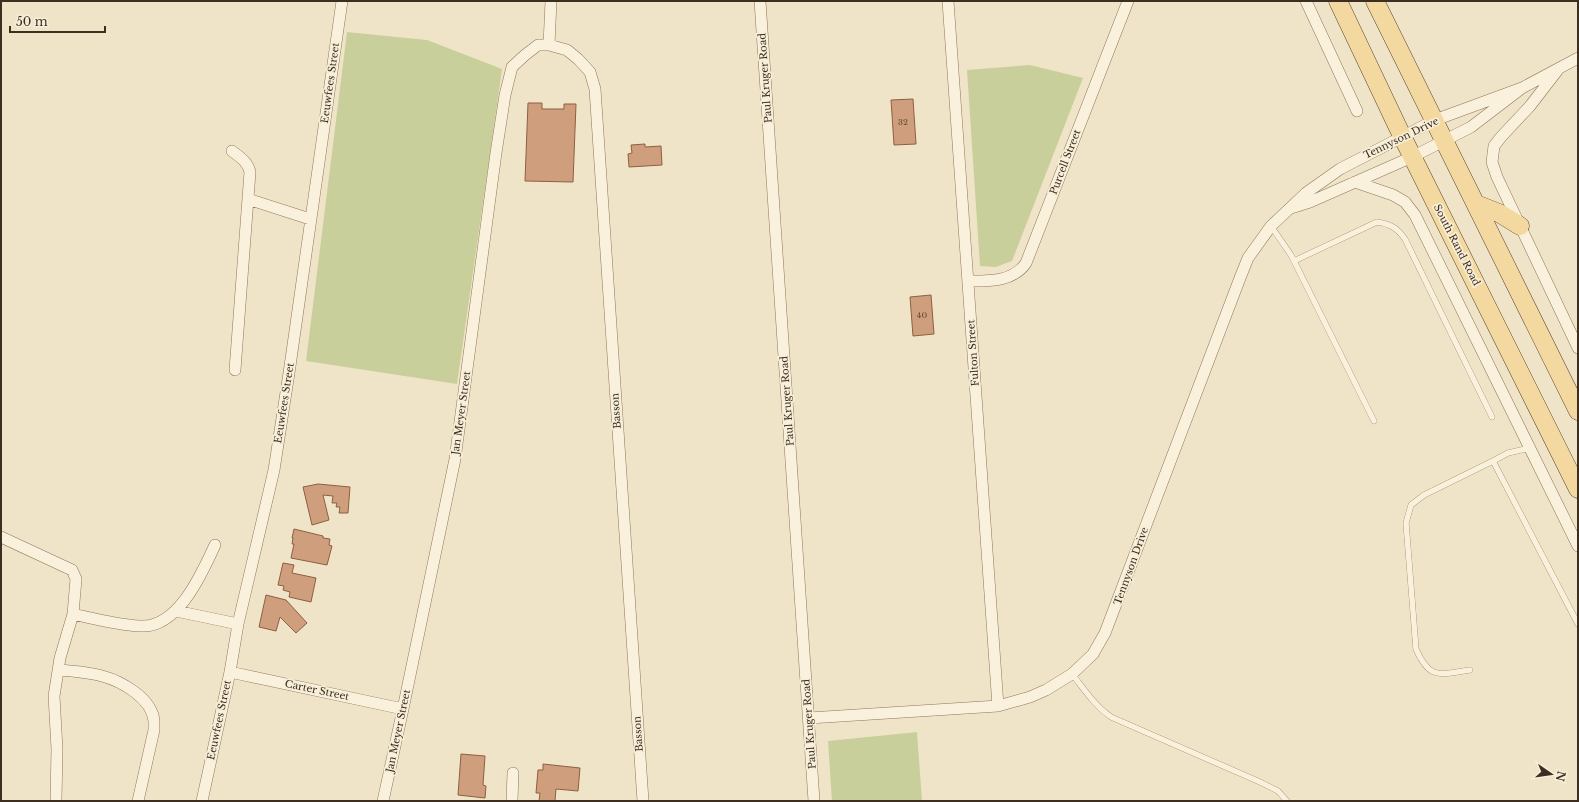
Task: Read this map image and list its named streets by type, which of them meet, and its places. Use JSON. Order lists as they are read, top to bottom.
{
  "streets": {
    "main road": ["South Rand Road"],
    "street": [
      "Paul Kruger Road",
      "Eeuwfees Street",
      "Tennyson Drive",
      "Purcell Street",
      "Fulton Street",
      "Basson",
      "Jan Meyer Street",
      "Carter Street"
    ]
  },
  "crossings": [
    ["Paul Kruger Road", "Tennyson Drive"],
    ["Eeuwfees Street", "Carter Street"],
    ["Tennyson Drive", "South Rand Road"],
    ["Tennyson Drive", "Fulton Street"],
    ["Purcell Street", "Fulton Street"],
    ["Basson", "Jan Meyer Street"],
    ["Jan Meyer Street", "Carter Street"]
  ],
  "house_numbers": ["32", "40"],
  "scale_bar": "50 m",
  "north": "right"
}
